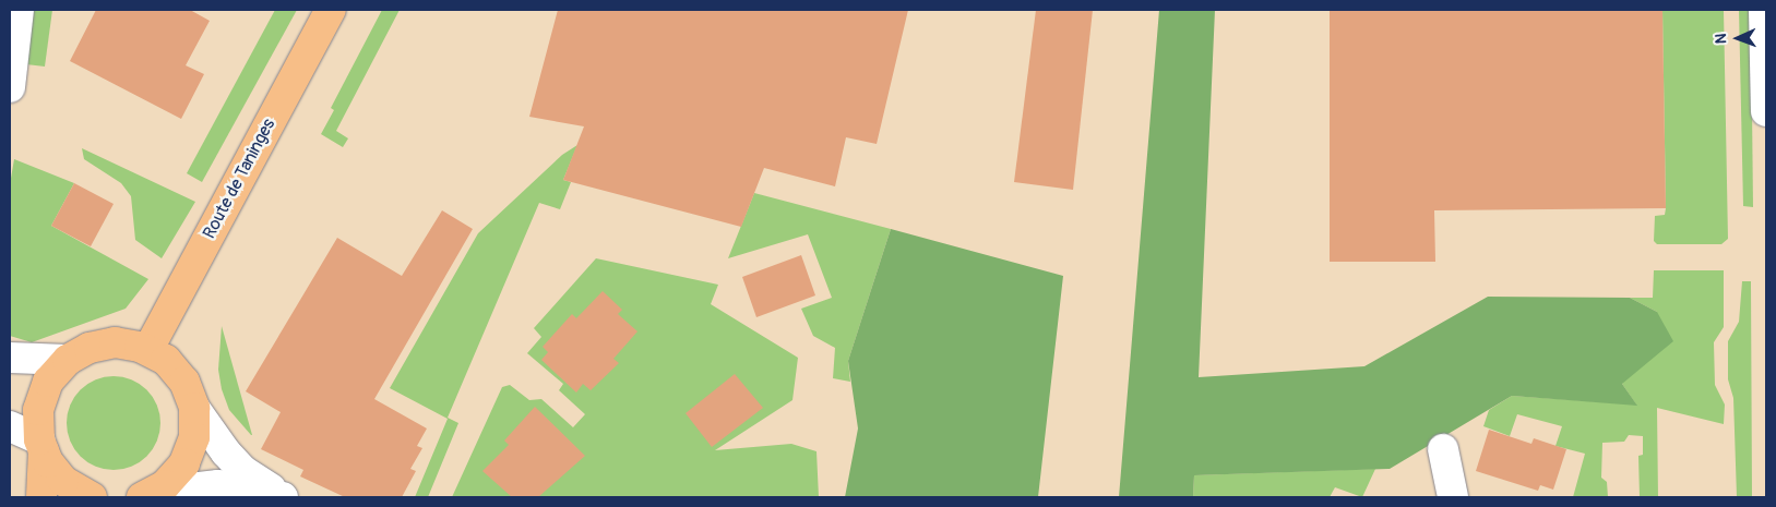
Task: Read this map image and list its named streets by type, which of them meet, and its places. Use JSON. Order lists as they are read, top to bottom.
{
  "streets": {
    "main road": ["Route de Taninges"]
  },
  "north": "left"
}
